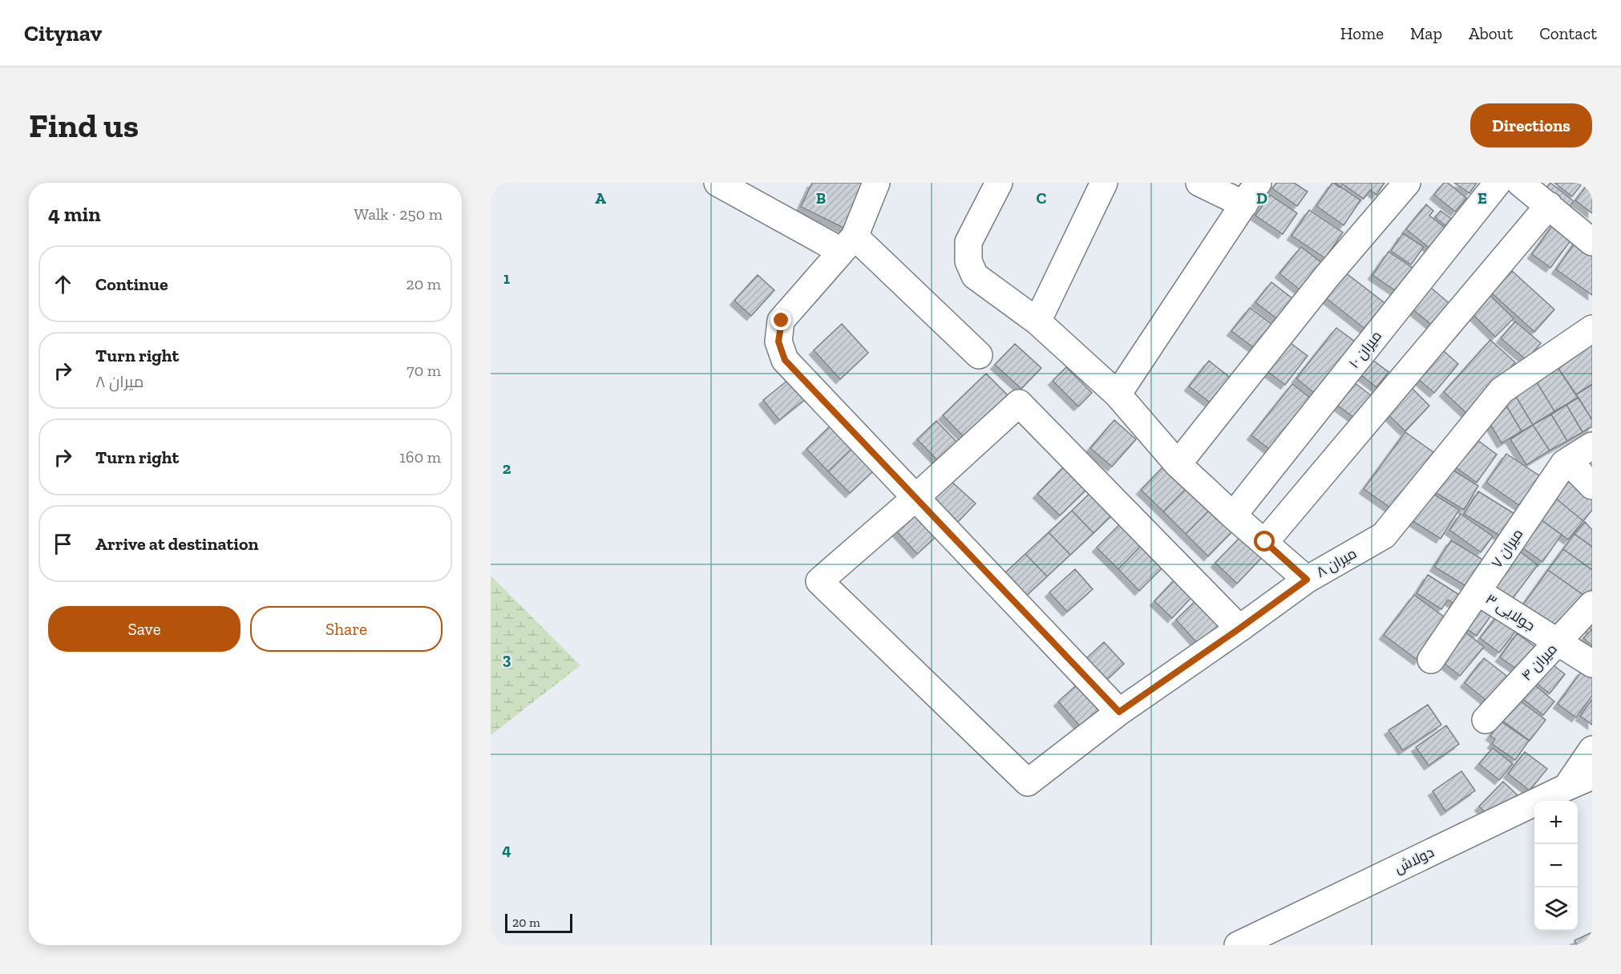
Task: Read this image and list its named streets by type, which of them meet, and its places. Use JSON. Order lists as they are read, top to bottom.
{
  "streets": {
    "street": [
      "میران ۱۰",
      "میران ۷",
      "میران ۸",
      "جولایی ۳",
      "میران ۴",
      "دولاش"
    ]
  },
  "crossings": [
    ["میران ۷", "جولایی ۳"],
    ["جولایی ۳", "میران ۴"]
  ],
  "scale_bar": "20 m",
  "page": {
    "header": "Citynav",
    "nav": [
      "Home",
      "Map",
      "About",
      "Contact"
    ],
    "buttons": [
      "Directions",
      ["Save", "Share"]
    ],
    "title": "Find us",
    "heading": ["4 min", "Walk · 250 m"],
    "list": [
      ["Continue", "20 m"],
      ["Turn right", "میران ۸", "70 m"],
      ["Turn right", "160 m"],
      "Arrive at destination"
    ],
    "map_buttons": ["+", "−"],
    "scale": "20 m"
  },
  "grid": {
    "columns": [
      "A",
      "B",
      "C",
      "D",
      "E"
    ],
    "rows": [
      "1",
      "2",
      "3",
      "4"
    ]
  }
}
